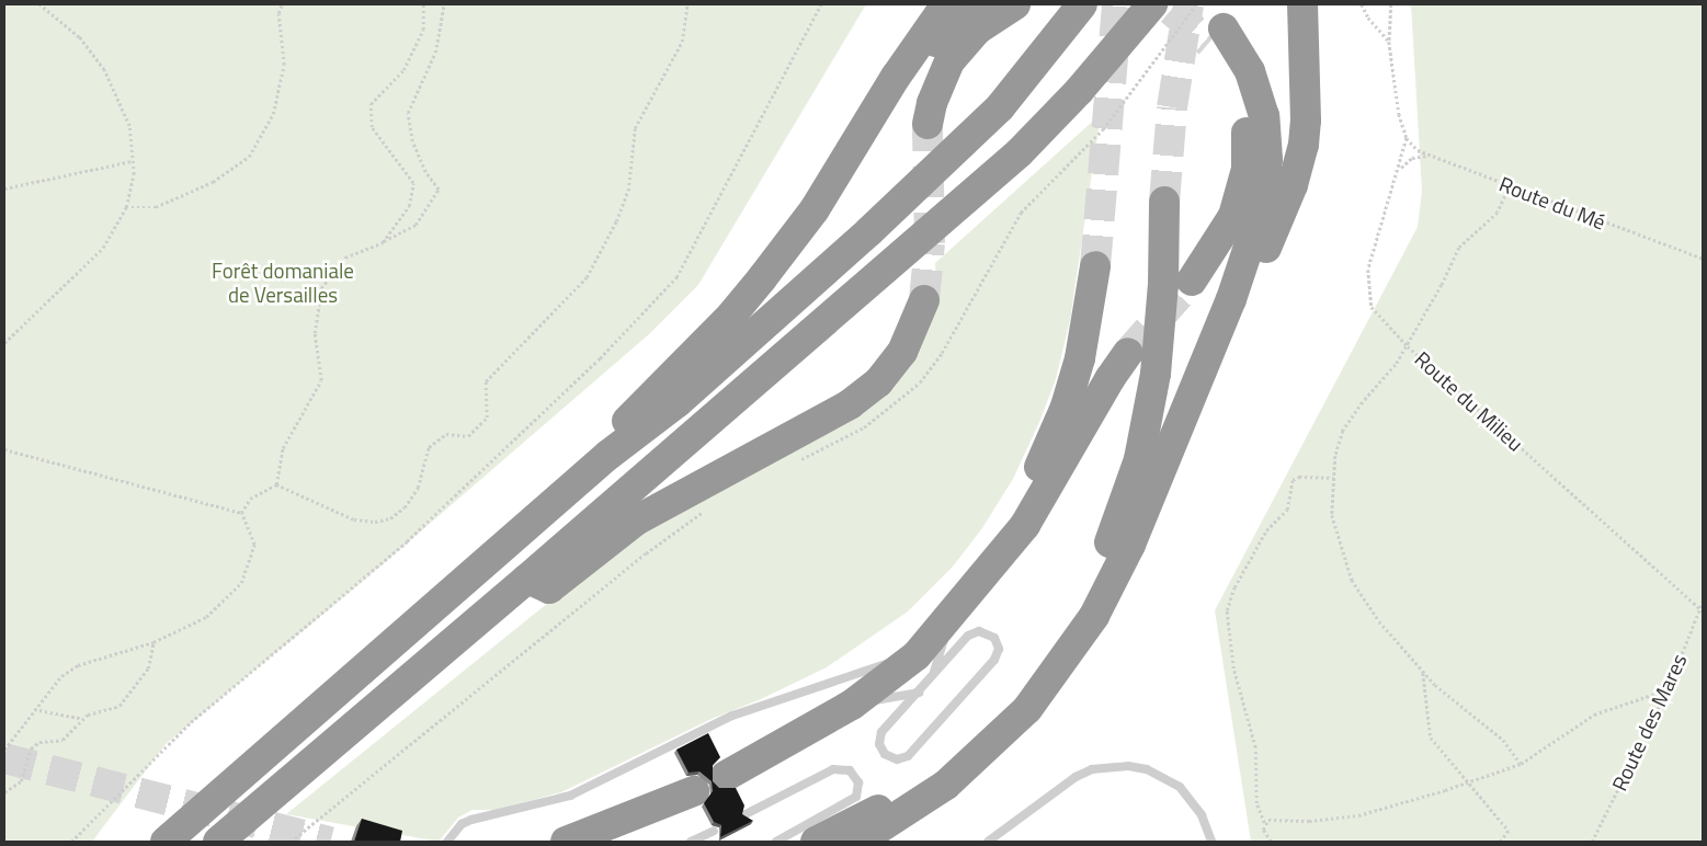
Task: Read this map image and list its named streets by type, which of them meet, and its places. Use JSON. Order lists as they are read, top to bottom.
{
  "streets": {
    "path": ["Route du Mé", "Route du Milieu", "Route des Mares"]
  },
  "crossings": [
    ["Route du Mé", "Route du Milieu"],
    ["Route du Milieu", "Route des Mares"]
  ],
  "parks": ["Forêt domaniale de Versailles"]
}
